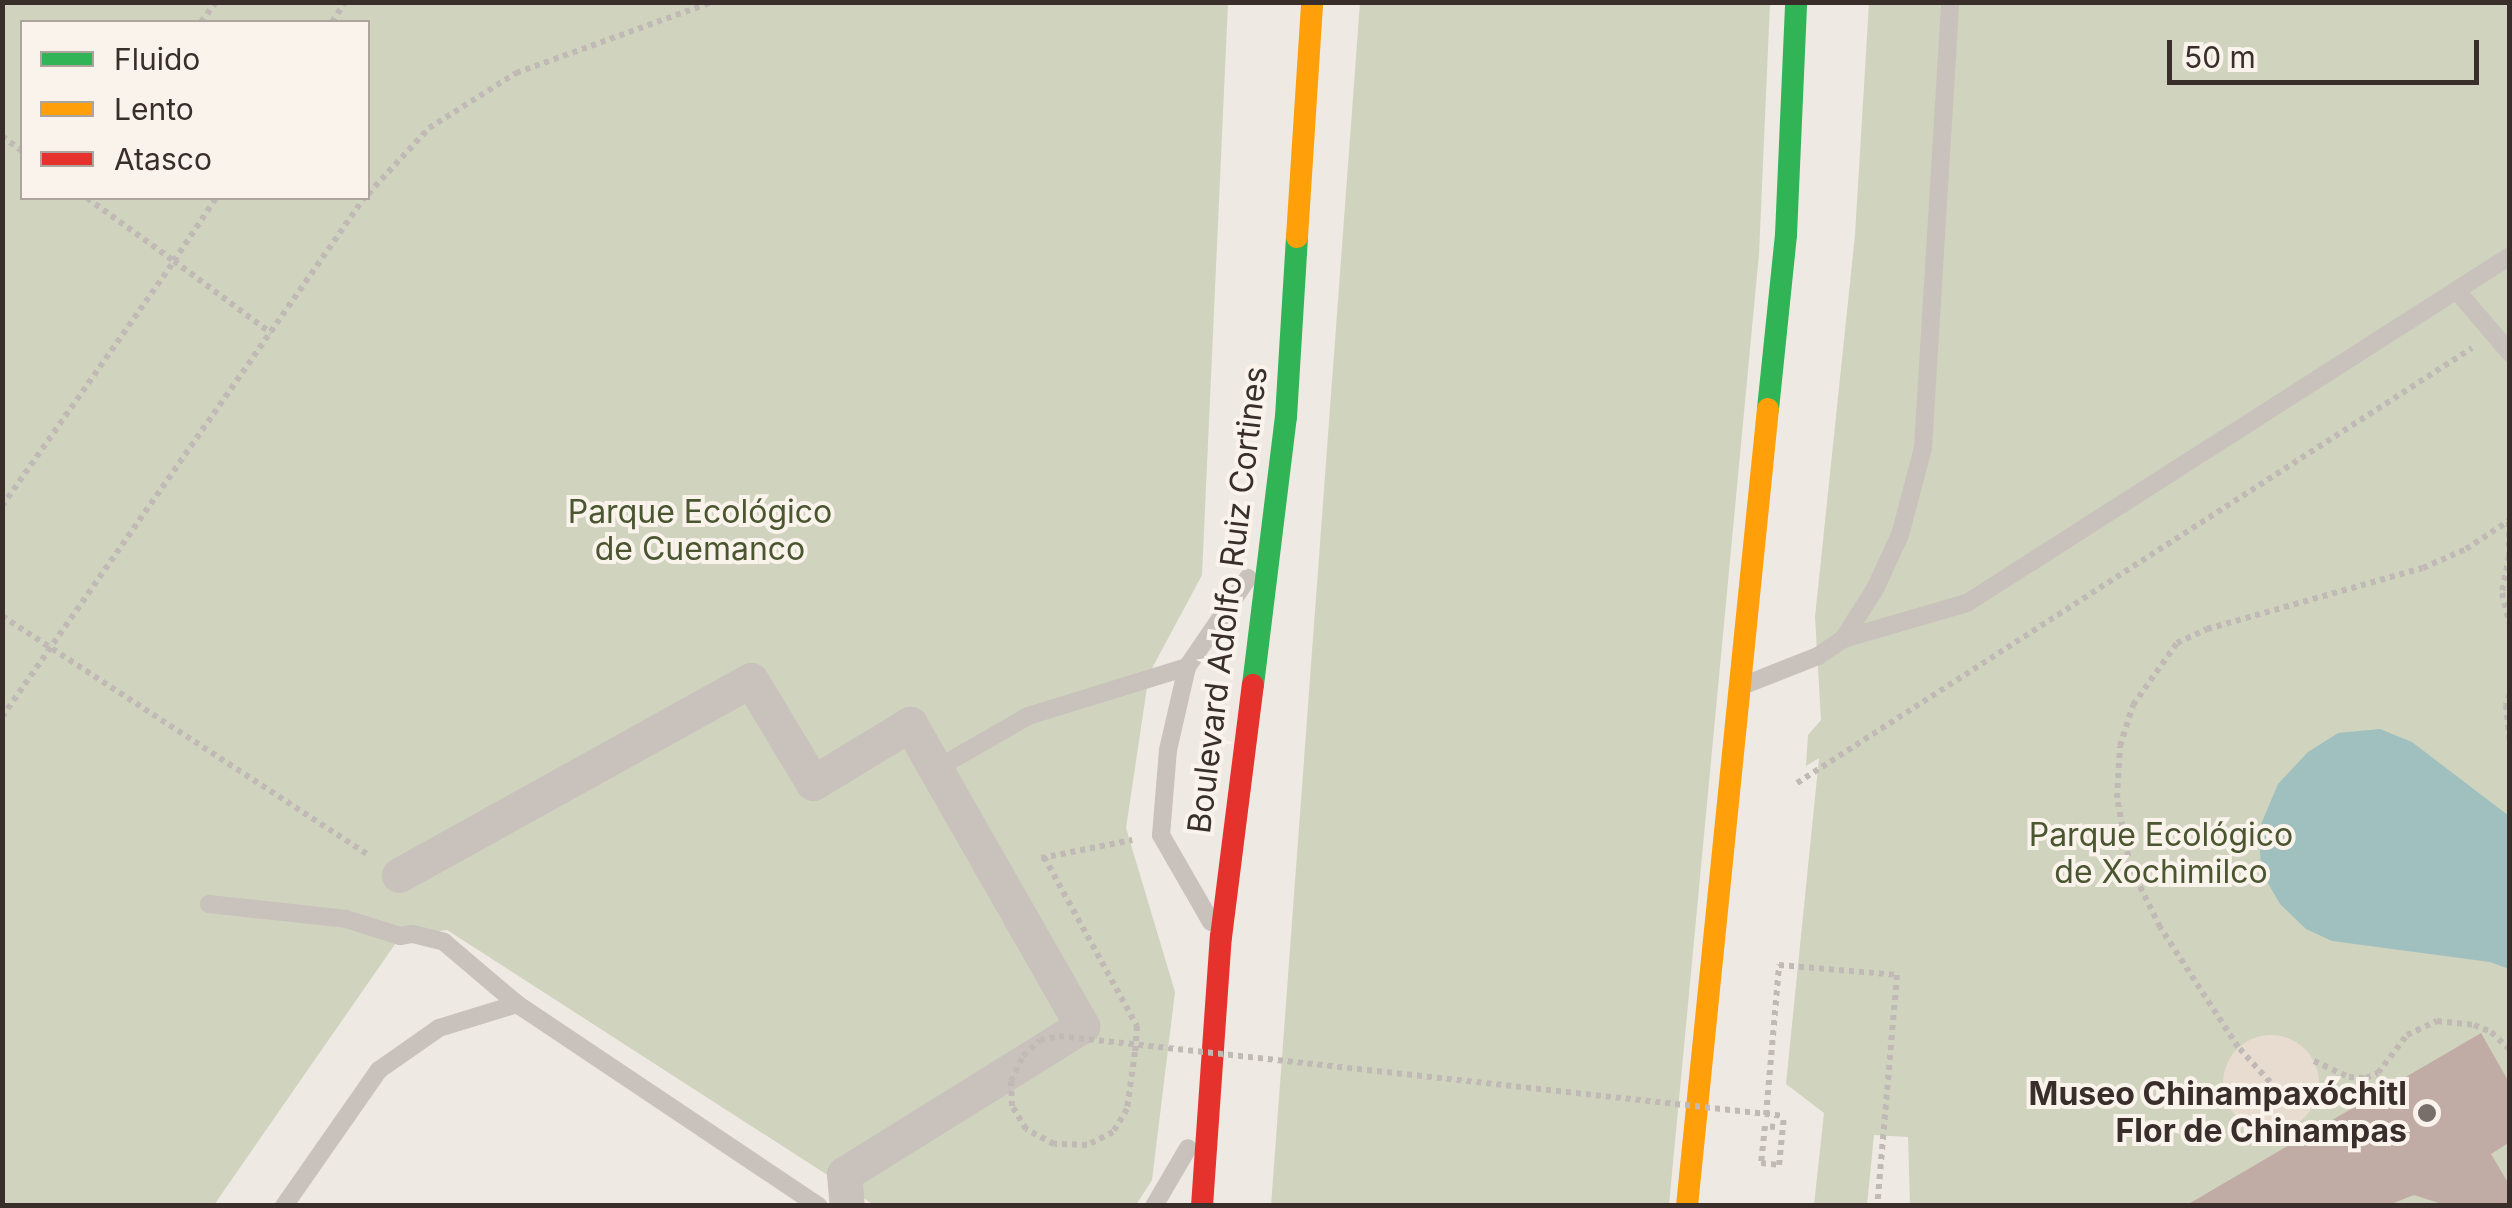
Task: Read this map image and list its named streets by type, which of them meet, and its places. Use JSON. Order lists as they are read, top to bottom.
{
  "streets": {
    "highway": ["Boulevard Adolfo Ruiz Cortines"]
  },
  "parks": ["Parque Ecológico de Cuemanco", "Parque Ecológico de Xochimilco"],
  "places": ["Museo Chinampaxóchitl Flor de Chinampas"],
  "legend": ["Fluido", "Lento", "Atasco"],
  "scale_bar": "50 m"
}
